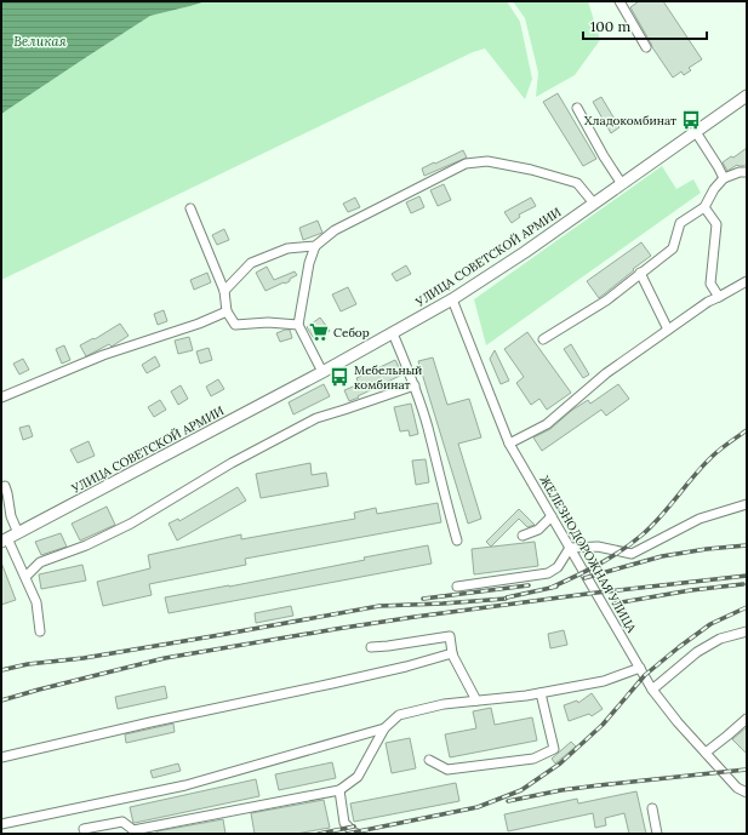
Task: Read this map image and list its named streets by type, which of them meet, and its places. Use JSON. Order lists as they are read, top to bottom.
{
  "streets": {
    "main road": ["УЛИЦА СОВЕТСКОЙ АРМИИ"],
    "street": ["ЖЕЛЕЗНОДОРОЖНАЯ УЛИЦА"]
  },
  "crossings": [
    ["УЛИЦА СОВЕТСКОЙ АРМИИ", "ЖЕЛЕЗНОДОРОЖНАЯ УЛИЦА"]
  ],
  "water": ["Великая"],
  "places": {
    "bus stop": ["Хладокомбинат", "Мебельный комбинат"],
    "supermarket": ["Себор"]
  },
  "scale_bar": "100 m"
}
